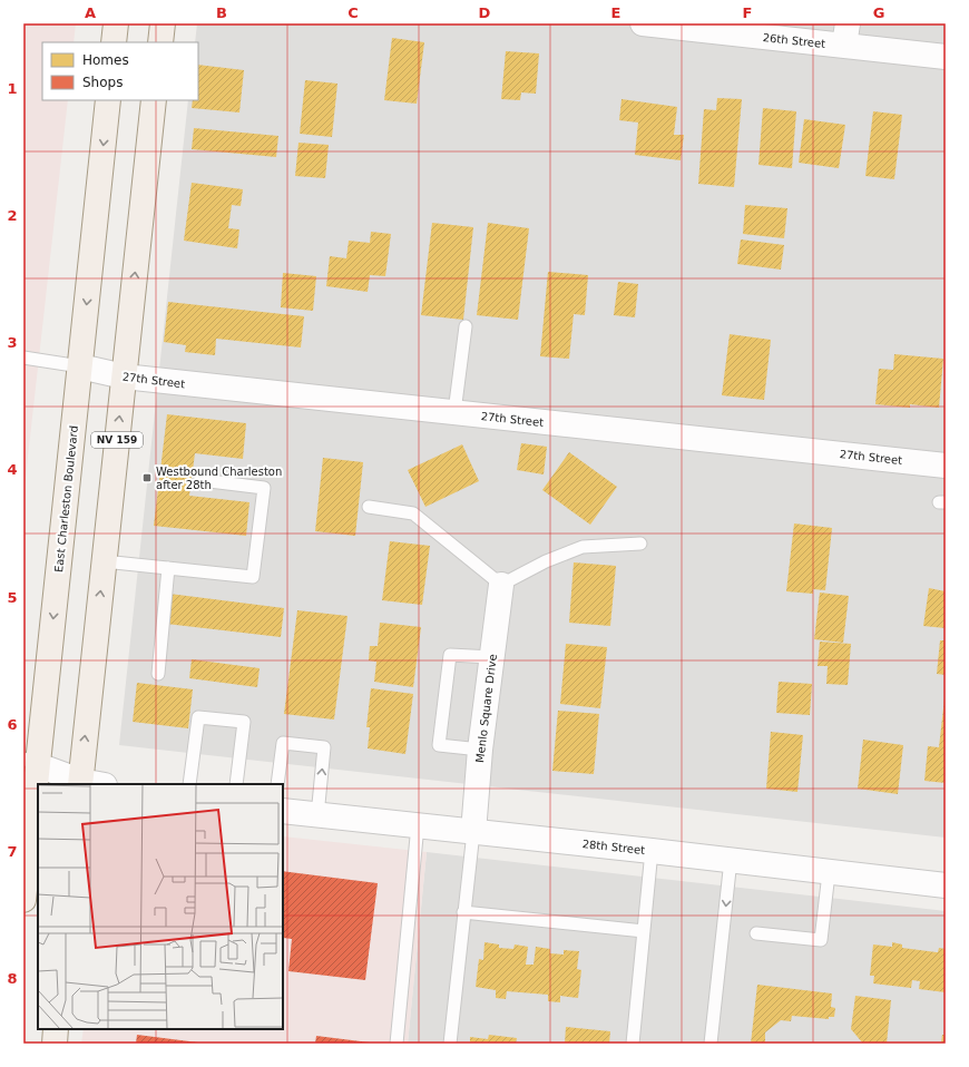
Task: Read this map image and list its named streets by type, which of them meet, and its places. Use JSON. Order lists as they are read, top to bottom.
{
  "streets": {
    "main road": ["NV 159", "East Charleston Boulevard"],
    "street": [
      "26th Street",
      "27th Street",
      "Menlo Square Drive",
      "28th Street"
    ]
  },
  "crossings": [
    ["27th Street", "NV 159"],
    ["27th Street", "East Charleston Boulevard"],
    ["Menlo Square Drive", "28th Street"]
  ],
  "places": {
    "transit": ["Westbound Charleston after 28th"]
  },
  "legend": ["Homes", "Shops"],
  "grid": {
    "columns": [
      "A",
      "B",
      "C",
      "D",
      "E",
      "F",
      "G"
    ],
    "rows": [
      "1",
      "2",
      "3",
      "4",
      "5",
      "6",
      "7",
      "8"
    ]
  }
}
